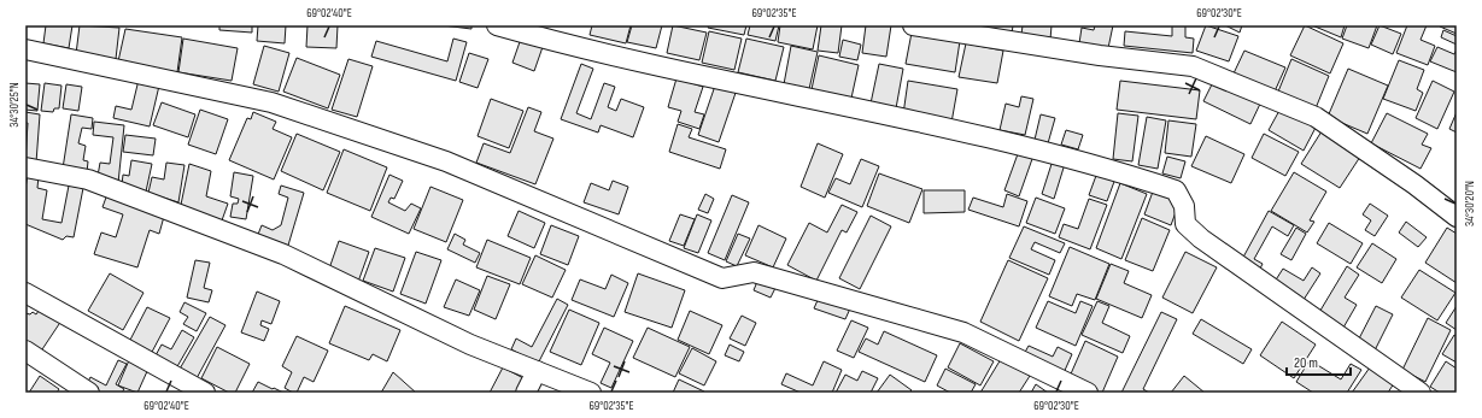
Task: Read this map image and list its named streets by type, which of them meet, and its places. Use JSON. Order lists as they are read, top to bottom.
{
  "scale_bar": "20 m",
  "coordinates": [
    "69°02'40\"E",
    "69°02'35\"E",
    "69°02'30\"E",
    "34°30'25\"N",
    "34°30'20\"N"
  ]
}
